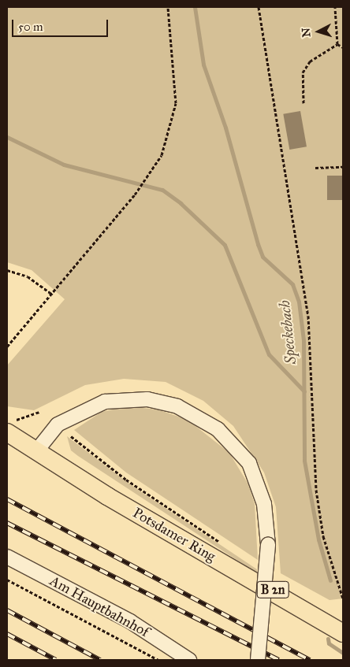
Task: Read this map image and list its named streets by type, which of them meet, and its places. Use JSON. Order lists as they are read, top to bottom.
{
  "streets": {
    "main road": ["Potsdamer Ring", "B 2n"],
    "street": ["Am Hauptbahnhof"]
  },
  "water": ["Speckebach"],
  "scale_bar": "50 m",
  "north": "left"
}
